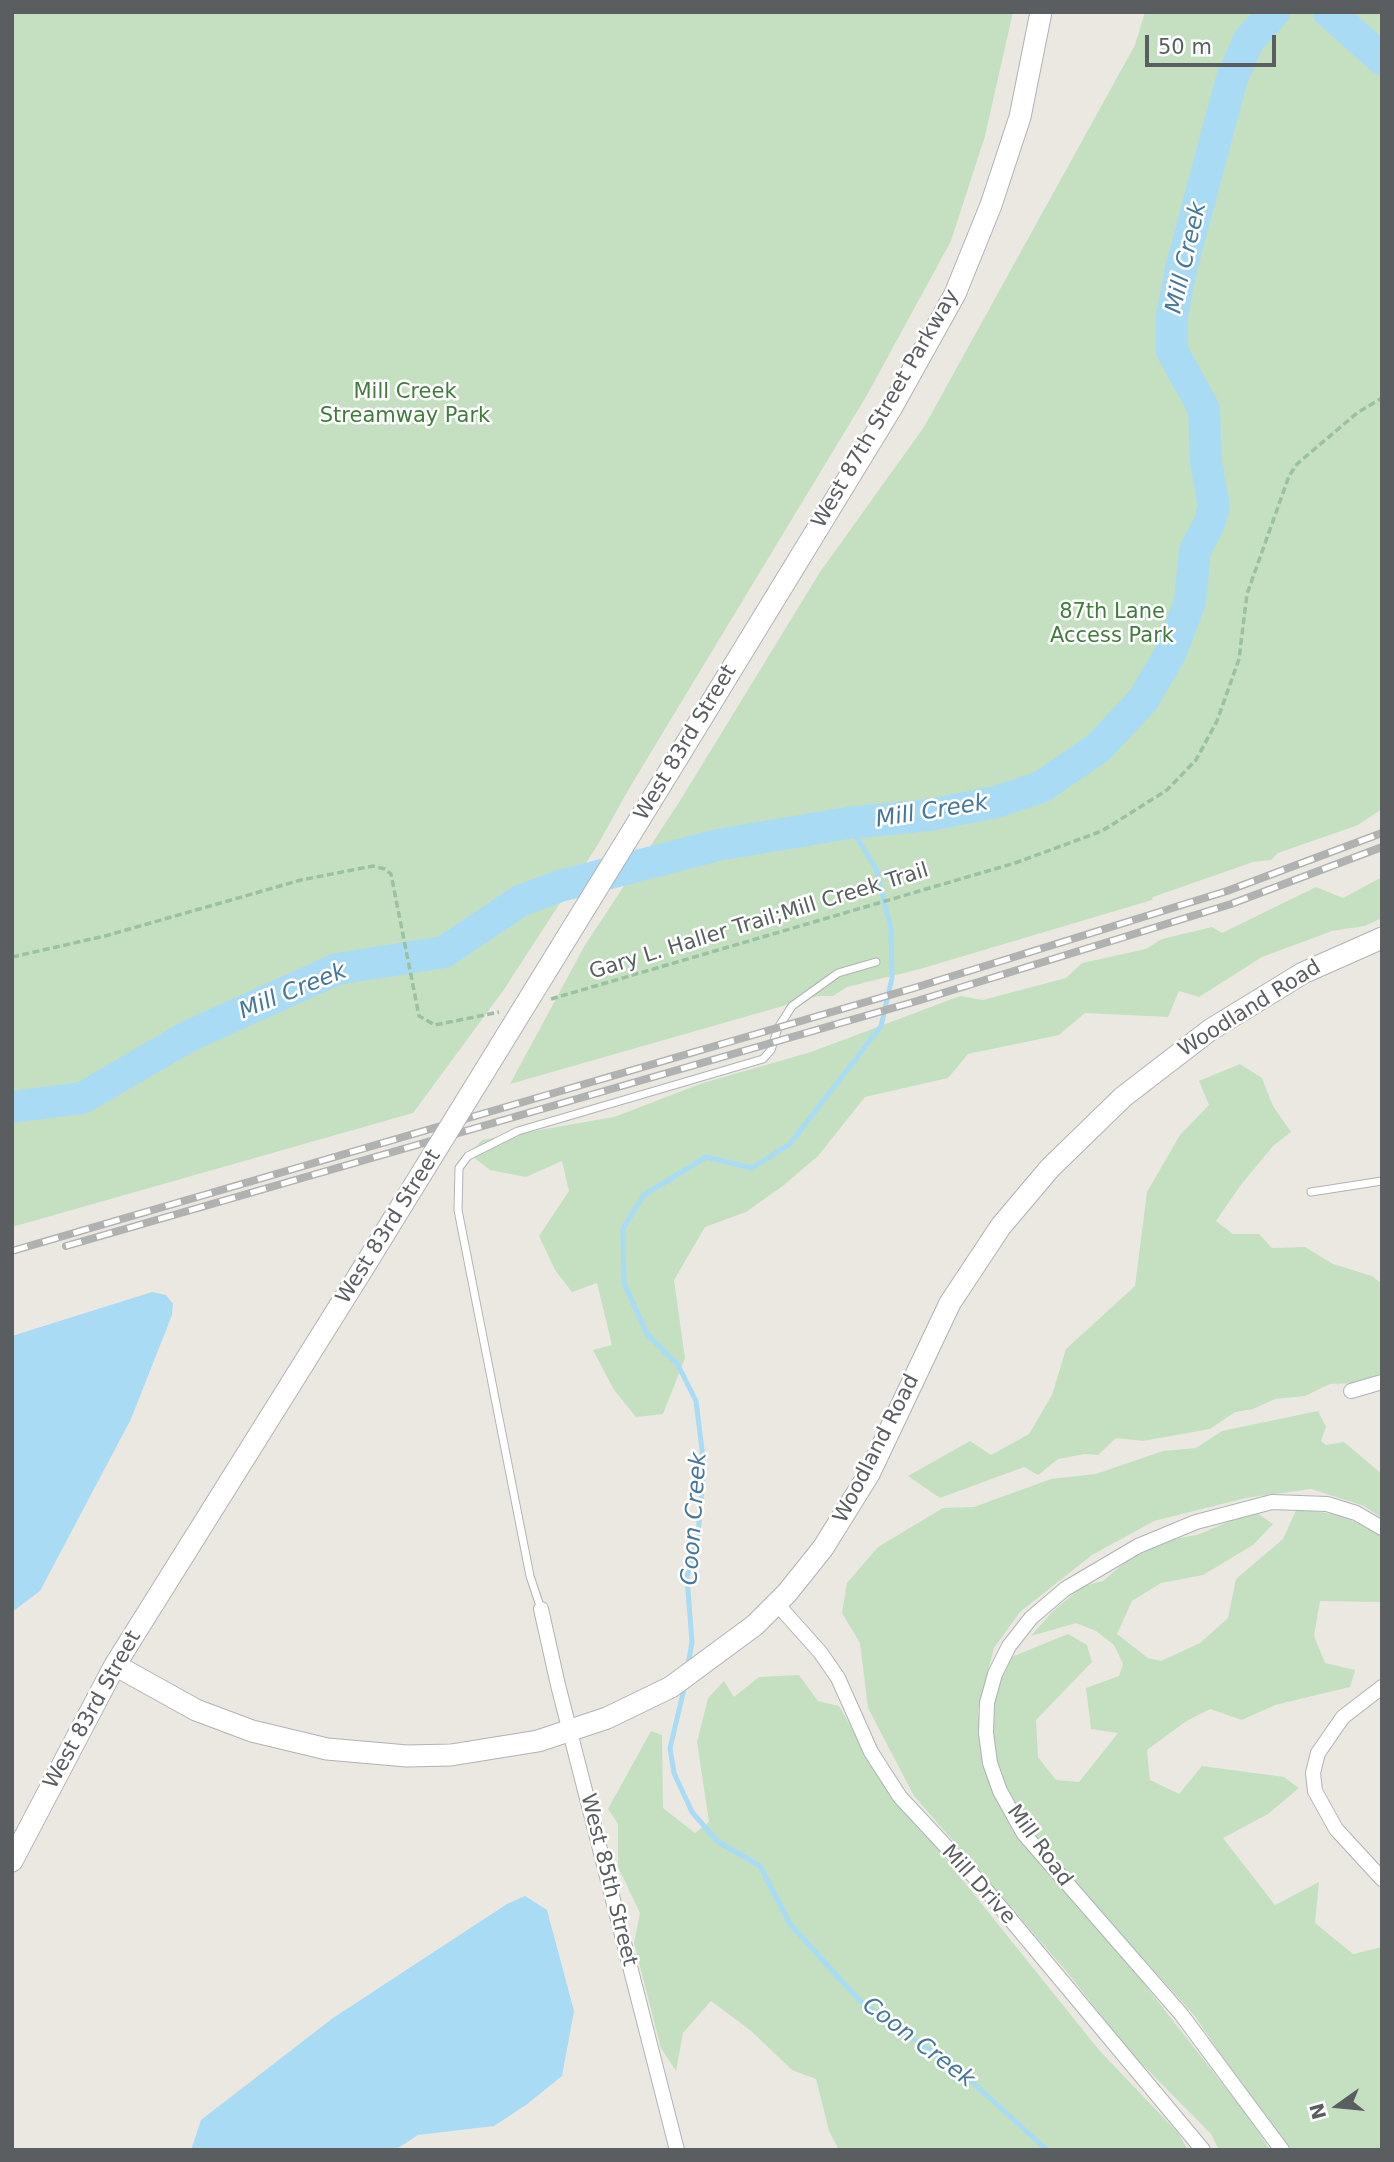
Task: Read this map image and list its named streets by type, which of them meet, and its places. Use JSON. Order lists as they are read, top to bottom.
{
  "streets": {
    "main road": ["West 87th Street Parkway", "West 83rd Street", "Woodland Road"],
    "street": ["Mill Road", "West 85th Street", "Mill Drive"],
    "path": ["Gary L. Haller Trail;Mill Creek Trail"]
  },
  "crossings": [
    ["West 87th Street Parkway", "West 83rd Street"],
    ["West 83rd Street", "Woodland Road"],
    ["Woodland Road", "West 85th Street"],
    ["Woodland Road", "Mill Drive"]
  ],
  "water": ["Mill Creek", "Coon Creek"],
  "parks": ["Mill Creek Streamway Park", "87th Lane Access Park"],
  "scale_bar": "50 m",
  "north": "left"
}
